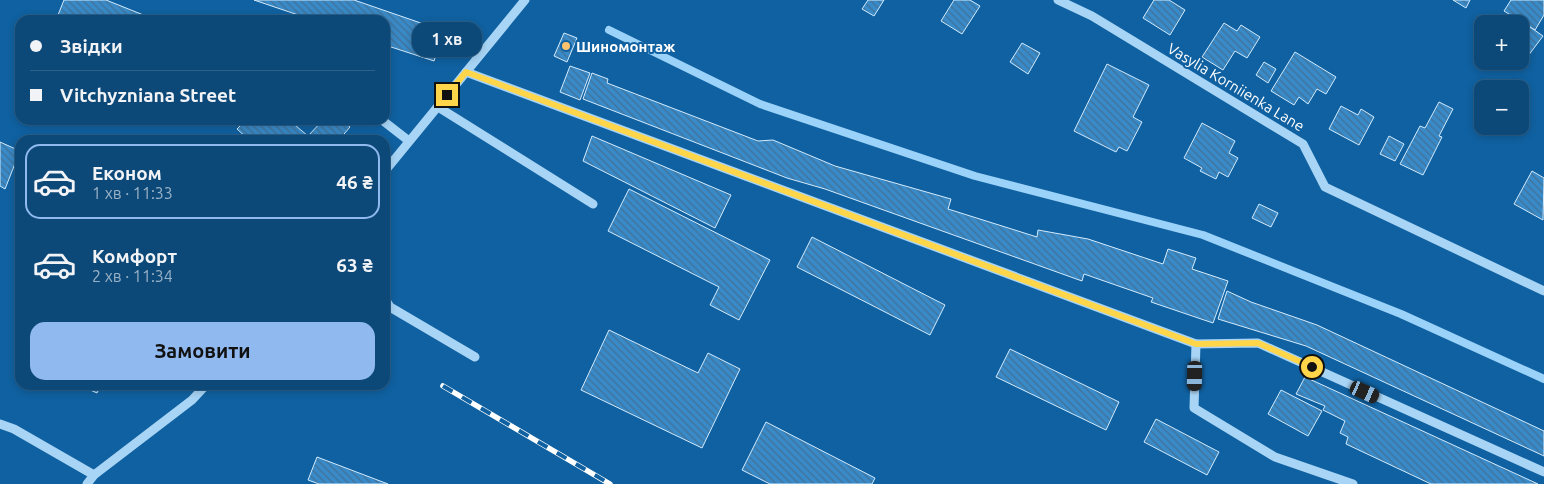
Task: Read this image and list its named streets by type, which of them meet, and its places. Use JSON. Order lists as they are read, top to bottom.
{
  "streets": {
    "street": ["Vasylia Korniienka Lane"]
  },
  "places": ["Шиномонтаж"],
  "page": {
    "map_buttons": ["+", "−"],
    "banner": ["Звідки", "Vitchyzniana Street"],
    "bubble": "1 хв",
    "list": [
      {
        "name": "Економ",
        "note": "1 хв · 11:33",
        "value": "46 ₴"
      },
      {
        "name": "Комфорт",
        "note": "2 хв · 11:34",
        "value": "63 ₴"
      }
    ],
    "buttons": "Замовити"
  }
}
